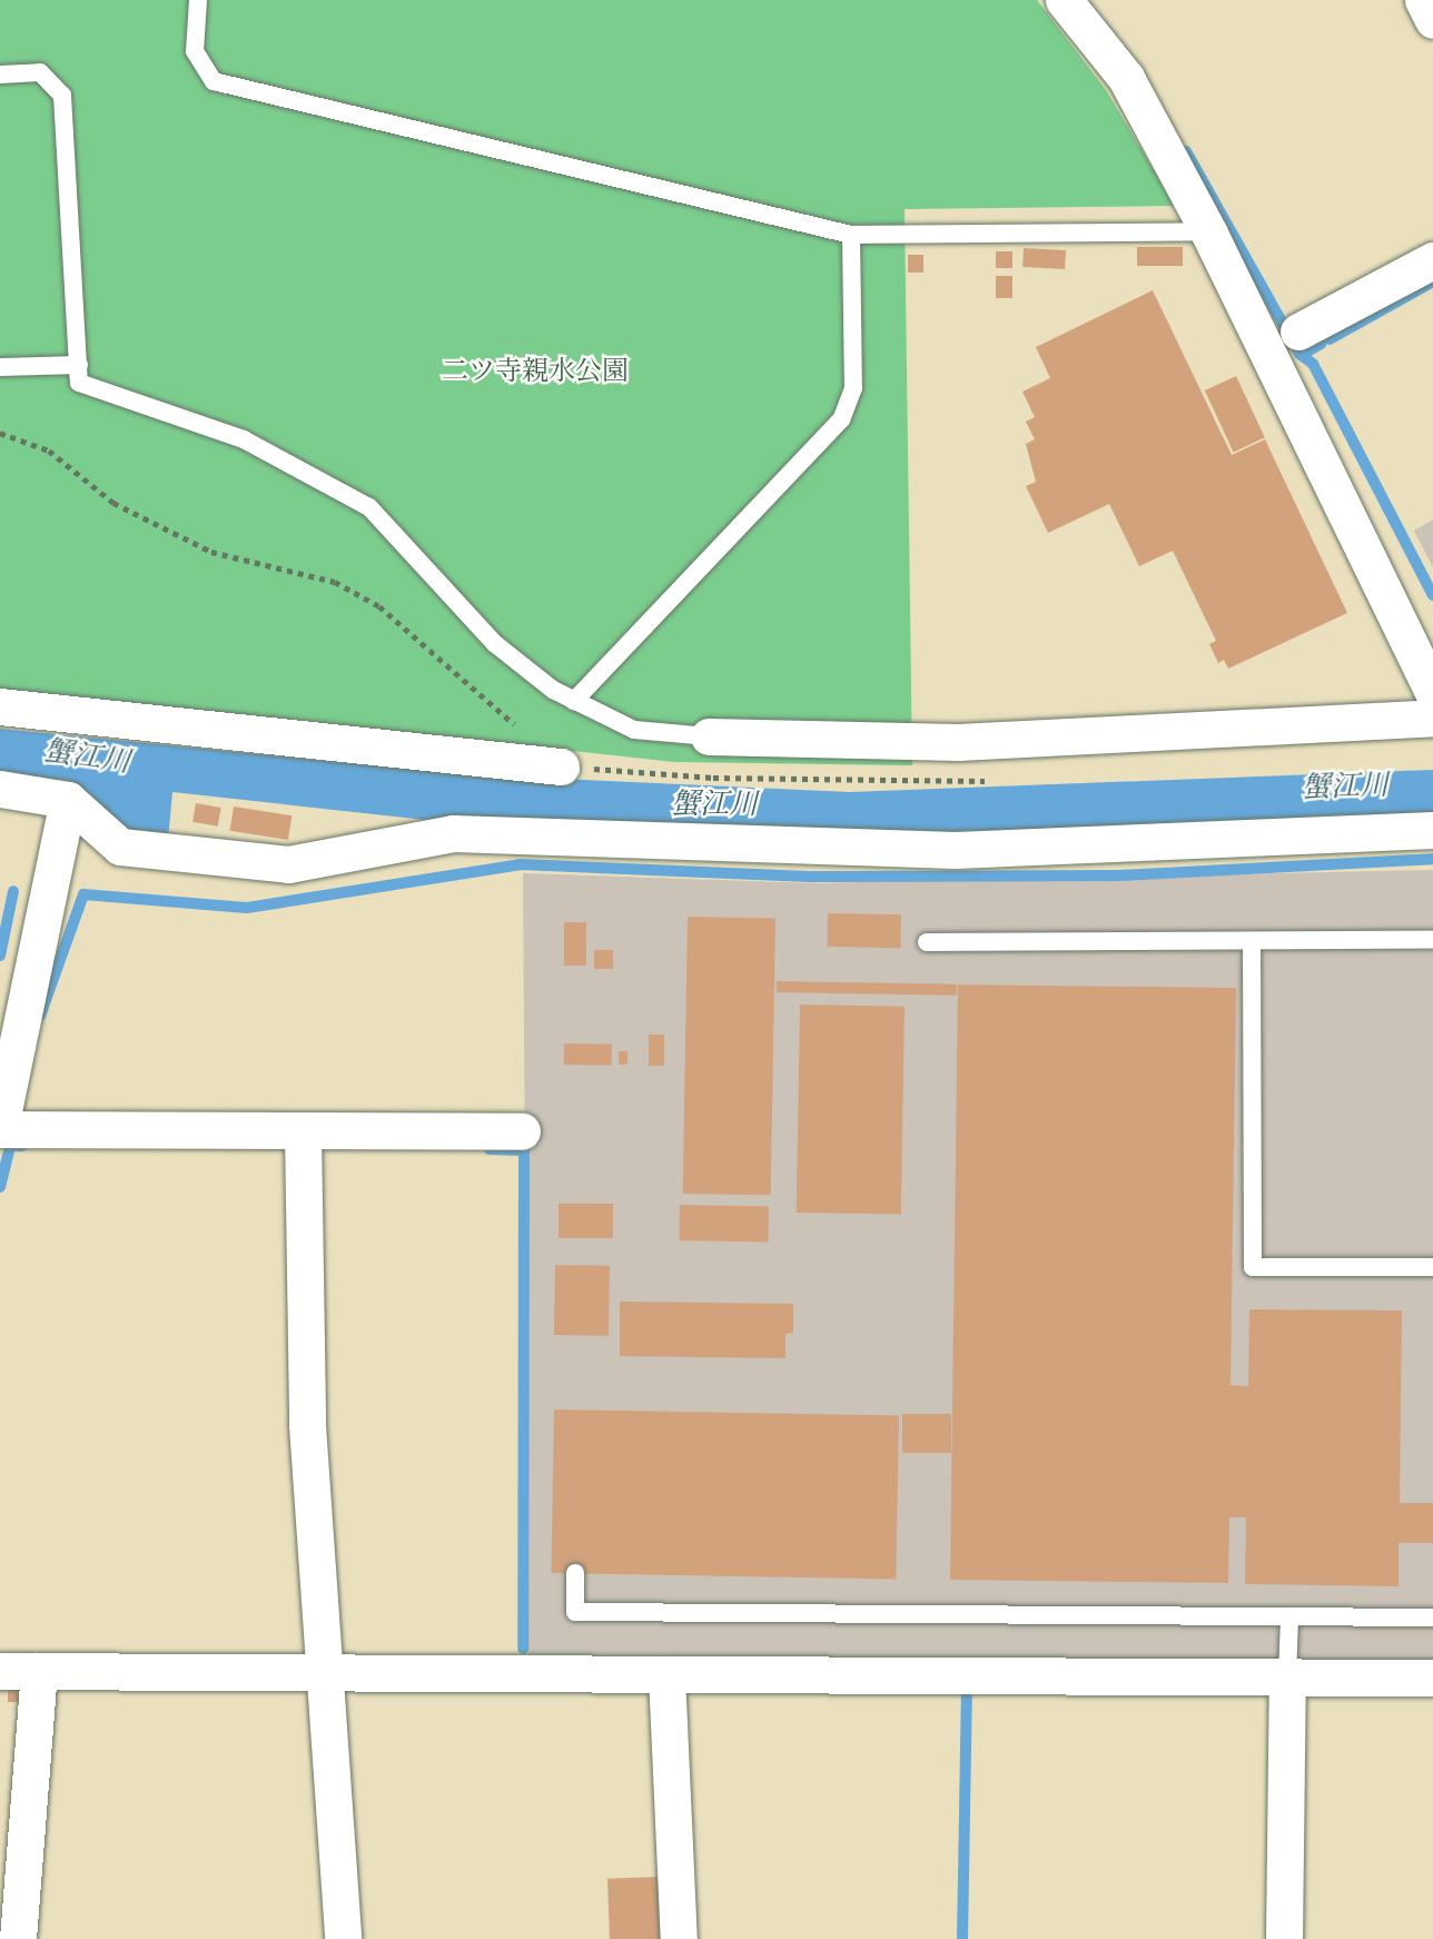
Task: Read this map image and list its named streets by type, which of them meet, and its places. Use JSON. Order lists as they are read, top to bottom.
{
  "water": ["蟹江川"],
  "parks": ["二ツ寺親水公園"]
}
